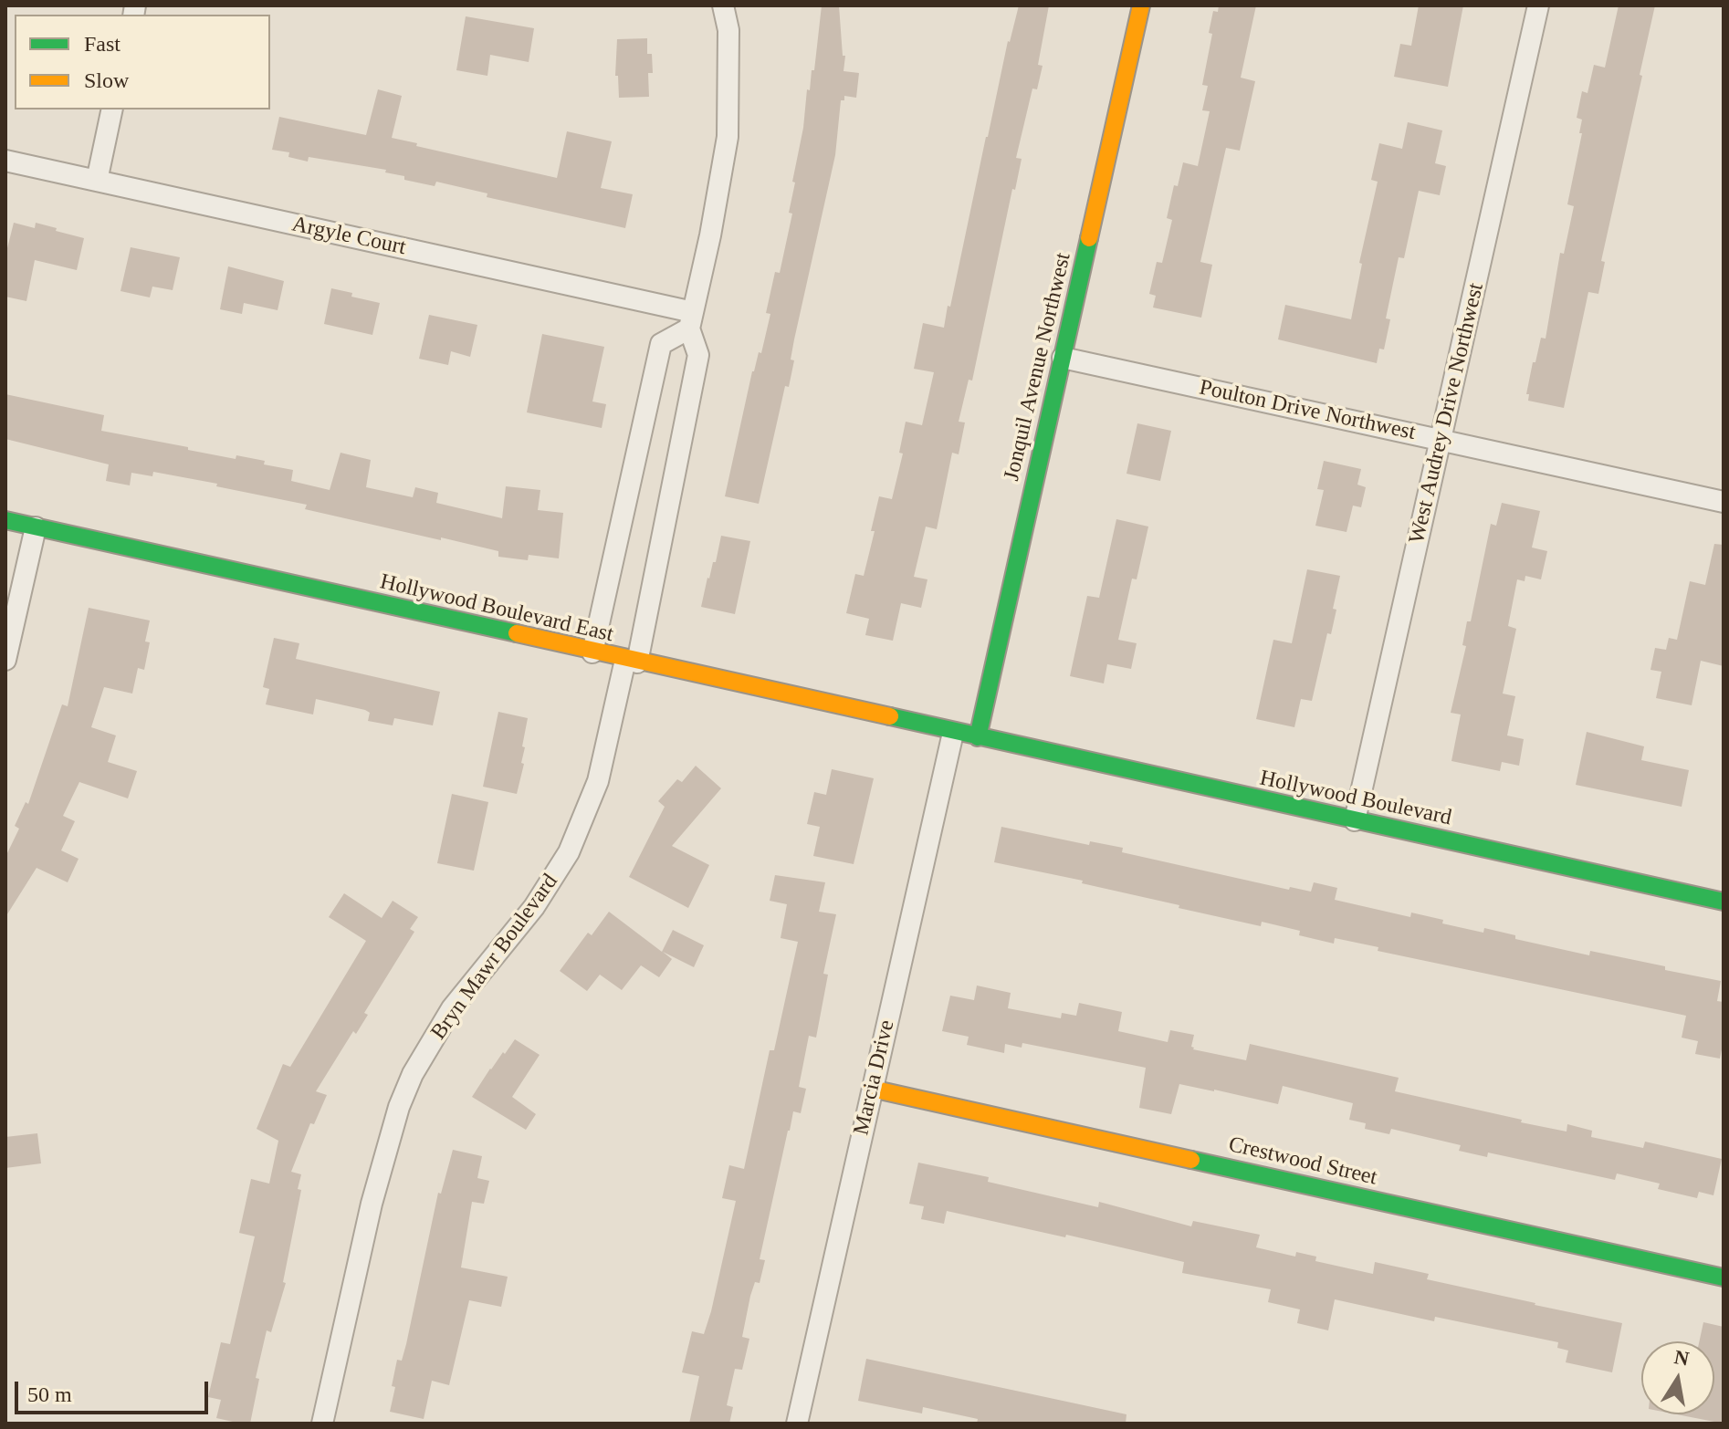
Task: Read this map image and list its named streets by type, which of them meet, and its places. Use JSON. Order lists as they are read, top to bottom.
{
  "streets": {
    "street": [
      "Argyle Court",
      "Jonquil Avenue Northwest",
      "Poulton Drive Northwest",
      "West Audrey Drive Northwest",
      "Hollywood Boulevard East",
      "Hollywood Boulevard",
      "Bryn Mawr Boulevard",
      "Marcia Drive",
      "Crestwood Street"
    ]
  },
  "crossings": [
    ["Argyle Court", "Bryn Mawr Boulevard"],
    ["Jonquil Avenue Northwest", "Poulton Drive Northwest"],
    ["Jonquil Avenue Northwest", "Hollywood Boulevard East"],
    ["Jonquil Avenue Northwest", "Hollywood Boulevard"],
    ["Poulton Drive Northwest", "West Audrey Drive Northwest"],
    ["West Audrey Drive Northwest", "Hollywood Boulevard"],
    ["Hollywood Boulevard East", "Hollywood Boulevard"],
    ["Hollywood Boulevard East", "Bryn Mawr Boulevard"],
    ["Hollywood Boulevard East", "Marcia Drive"],
    ["Marcia Drive", "Crestwood Street"]
  ],
  "legend": ["Fast", "Slow"],
  "scale_bar": "50 m",
  "north": "top"
}
